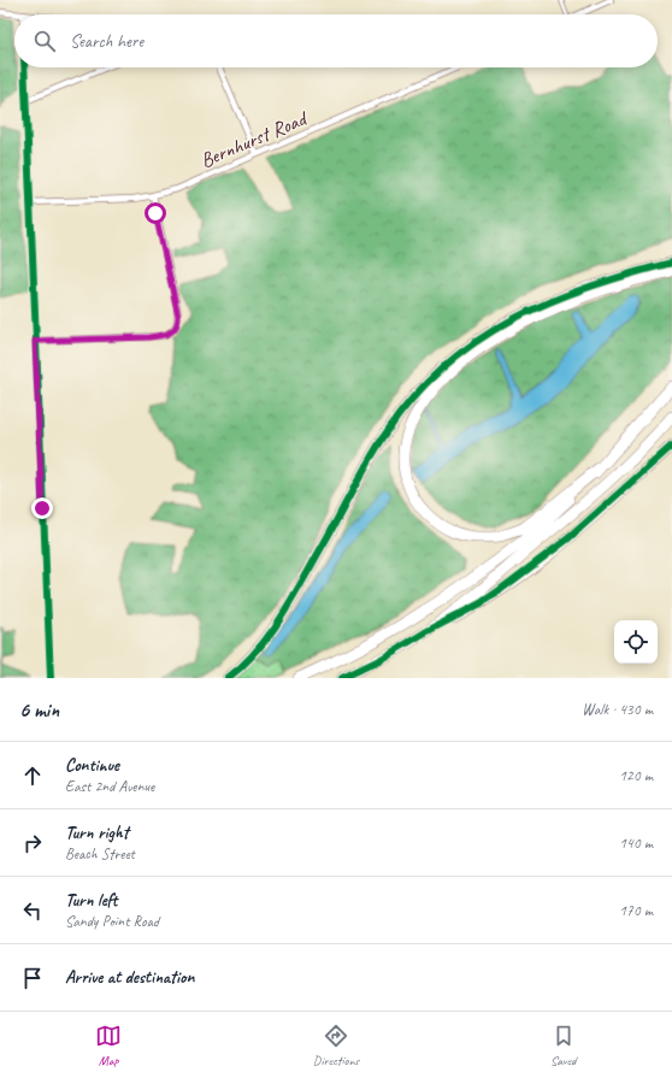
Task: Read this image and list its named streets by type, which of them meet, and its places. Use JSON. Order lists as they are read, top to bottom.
{
  "streets": {
    "street": ["Bernhurst Road"]
  },
  "page": {
    "search": "Search here",
    "heading": ["6 min", "Walk · 430 m"],
    "list": [
      ["Continue", "East 2nd Avenue", "120 m"],
      ["Turn right", "Beach Street", "140 m"],
      ["Turn left", "Sandy Point Road", "170 m"],
      "Arrive at destination"
    ],
    "nav": ["Map", "Directions", "Saved"]
  }
}
